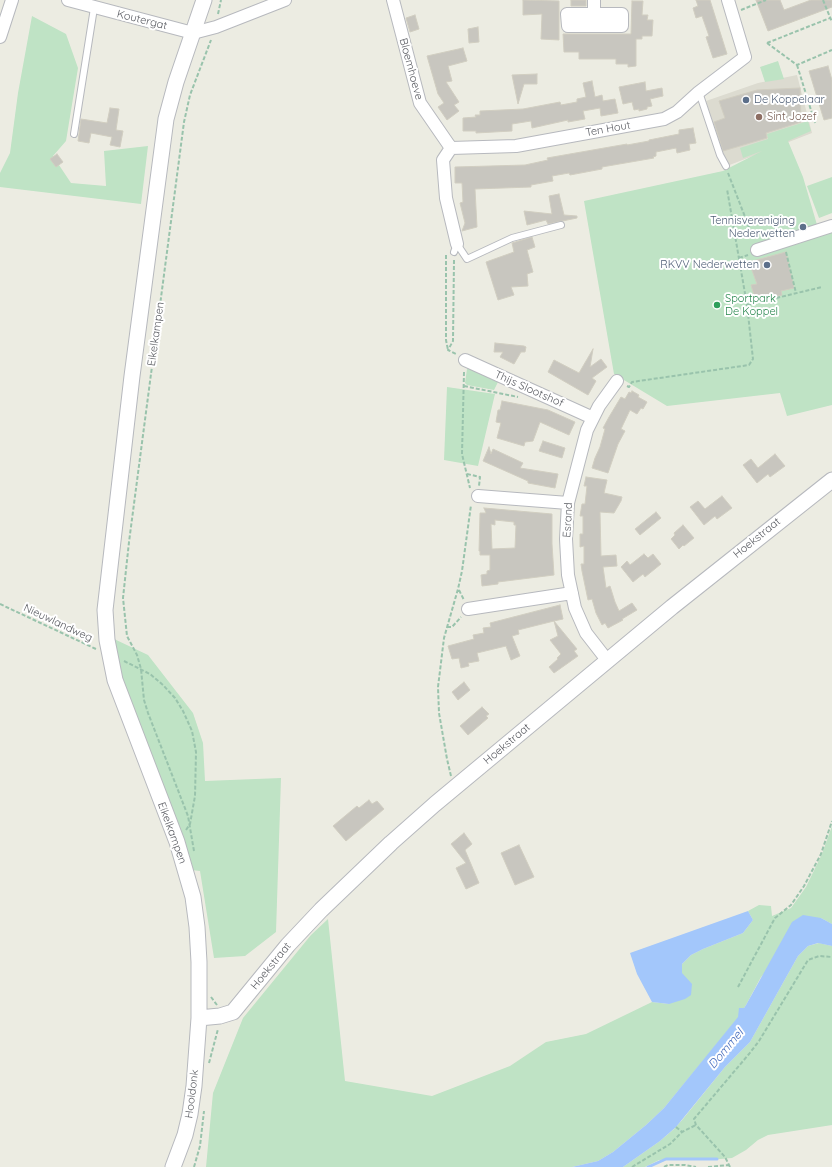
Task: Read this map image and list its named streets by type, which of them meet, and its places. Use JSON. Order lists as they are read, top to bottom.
{
  "streets": {
    "street": [
      "Koutergat",
      "Bloemhoeve",
      "Ten Hout",
      "Eikelkampen",
      "Thijs Slootshof",
      "Esrand",
      "Hoekstraat",
      "Hooidonk"
    ],
    "path": ["Nieuwlandweg"]
  },
  "crossings": [
    ["Koutergat", "Eikelkampen"],
    ["Bloemhoeve", "Ten Hout"],
    ["Eikelkampen", "Hoekstraat"],
    ["Eikelkampen", "Nieuwlandweg"],
    ["Eikelkampen", "Hooidonk"],
    ["Thijs Slootshof", "Esrand"],
    ["Esrand", "Hoekstraat"],
    ["Hoekstraat", "Hooidonk"]
  ],
  "water": ["Dommel"],
  "places": [
    "De Koppelaar",
    "Sint Jozef",
    "Tennisvereniging Nederwetten",
    "RKVV Nederwetten",
    "Sportpark De Koppel"
  ]
}
